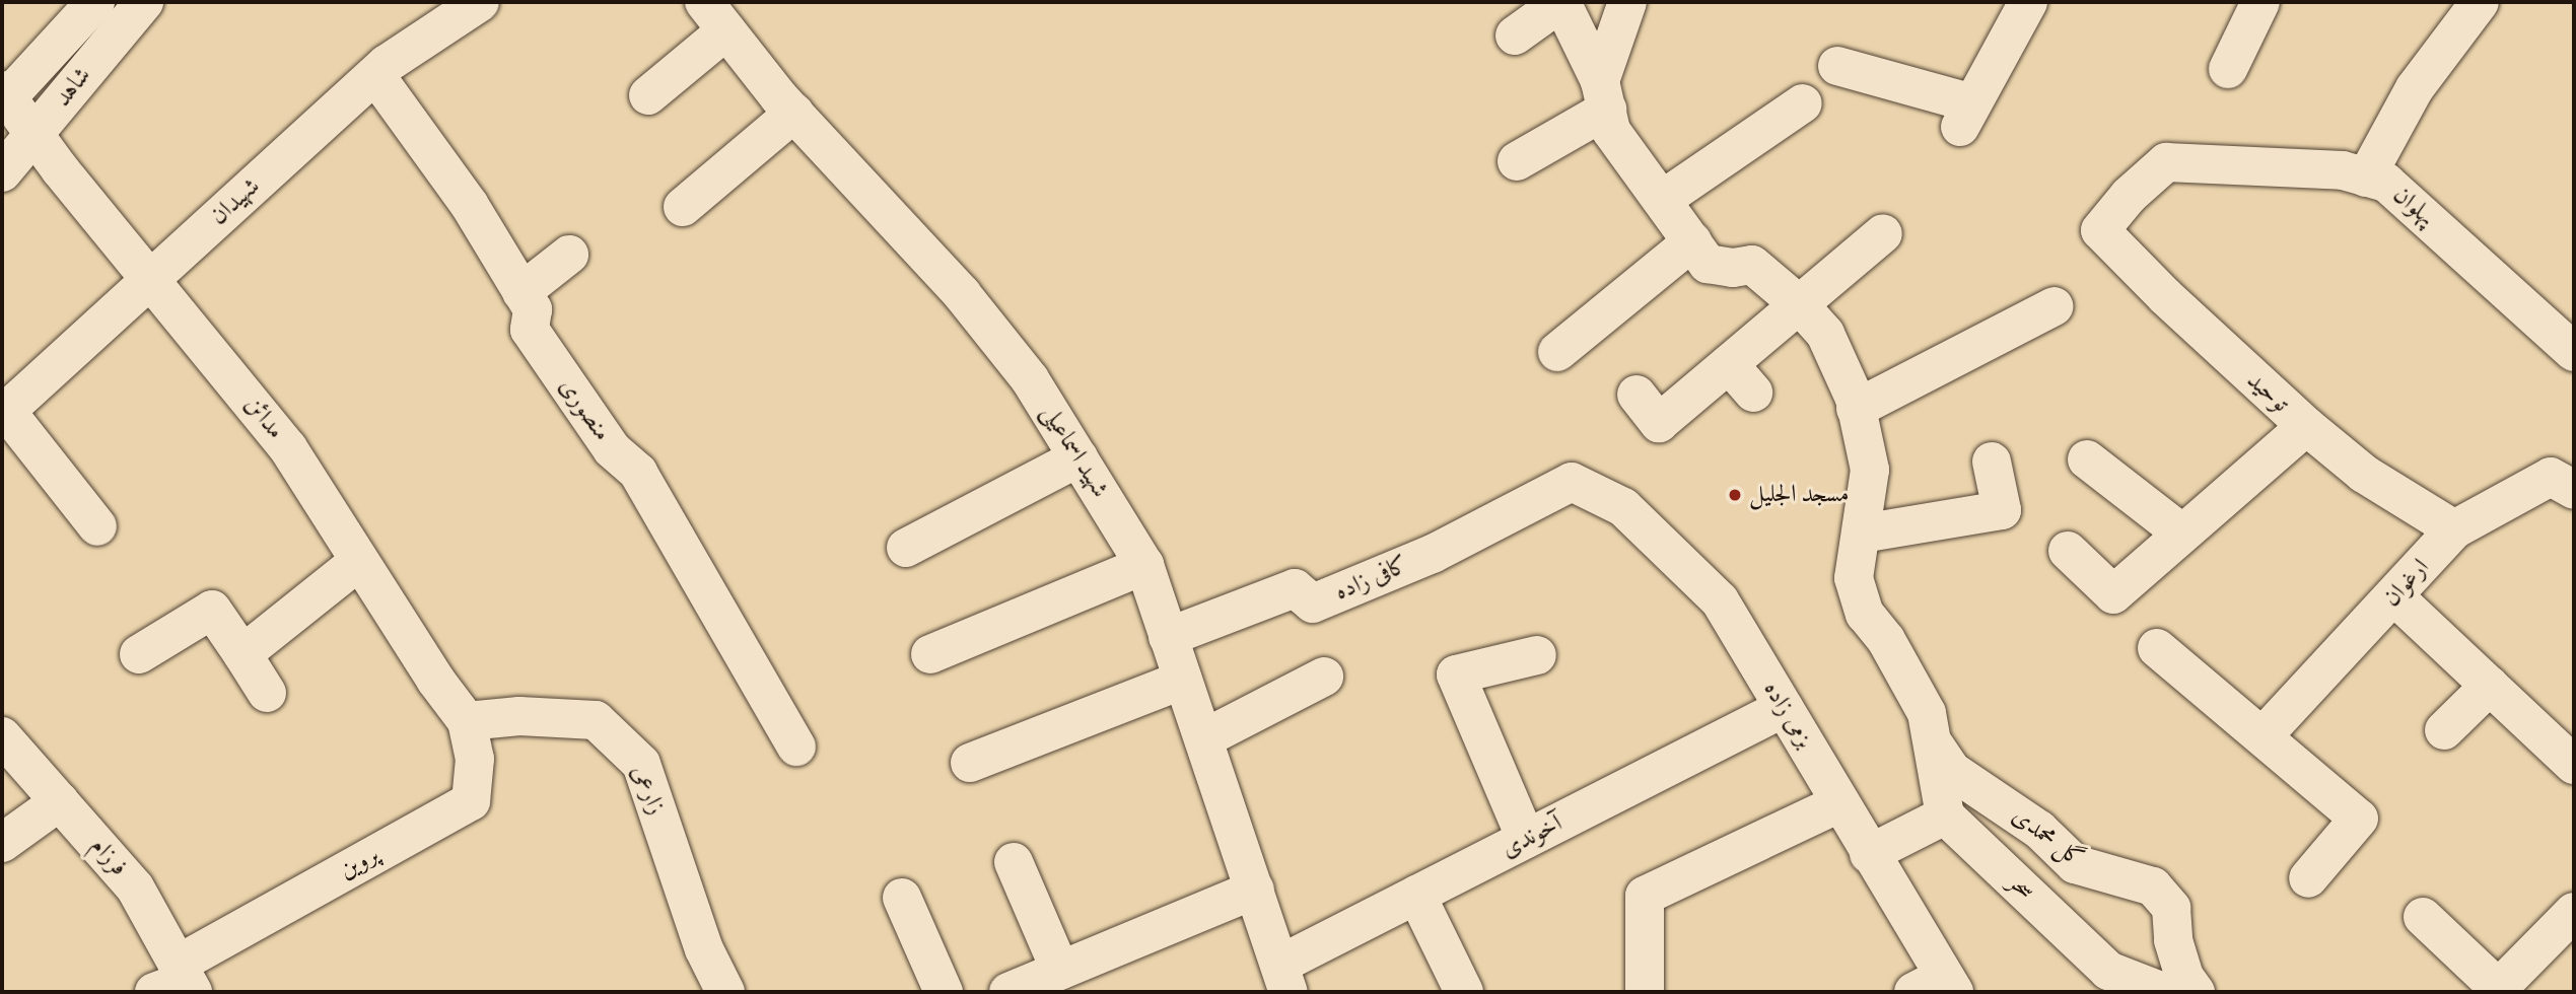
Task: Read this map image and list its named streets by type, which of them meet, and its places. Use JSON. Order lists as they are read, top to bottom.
{
  "streets": {
    "street": [
      "شاهد",
      "شهیدان",
      "پهلوان",
      "توحید",
      "منصوری",
      "مدائن",
      "شهید اسماعیلی",
      "کافی زاده",
      "ارغوان",
      "بزمی زاده",
      "زارعی",
      "آخوندی",
      "گل محمدی",
      "فرزام",
      "پروین",
      "سحر"
    ]
  },
  "crossings": [
    ["شاهد", "مدائن"],
    ["شهیدان", "منصوری"],
    ["شهیدان", "مدائن"],
    ["پهلوان", "توحید"],
    ["توحید", "ارغوان"],
    ["مدائن", "زارعی"],
    ["مدائن", "پروین"],
    ["شهید اسماعیلی", "کافی زاده"],
    ["شهید اسماعیلی", "آخوندی"],
    ["کافی زاده", "بزمی زاده"],
    ["بزمی زاده", "آخوندی"],
    ["زارعی", "پروین"],
    ["فرزام", "پروین"]
  ],
  "places": ["مسجد الجلیل"]
}
